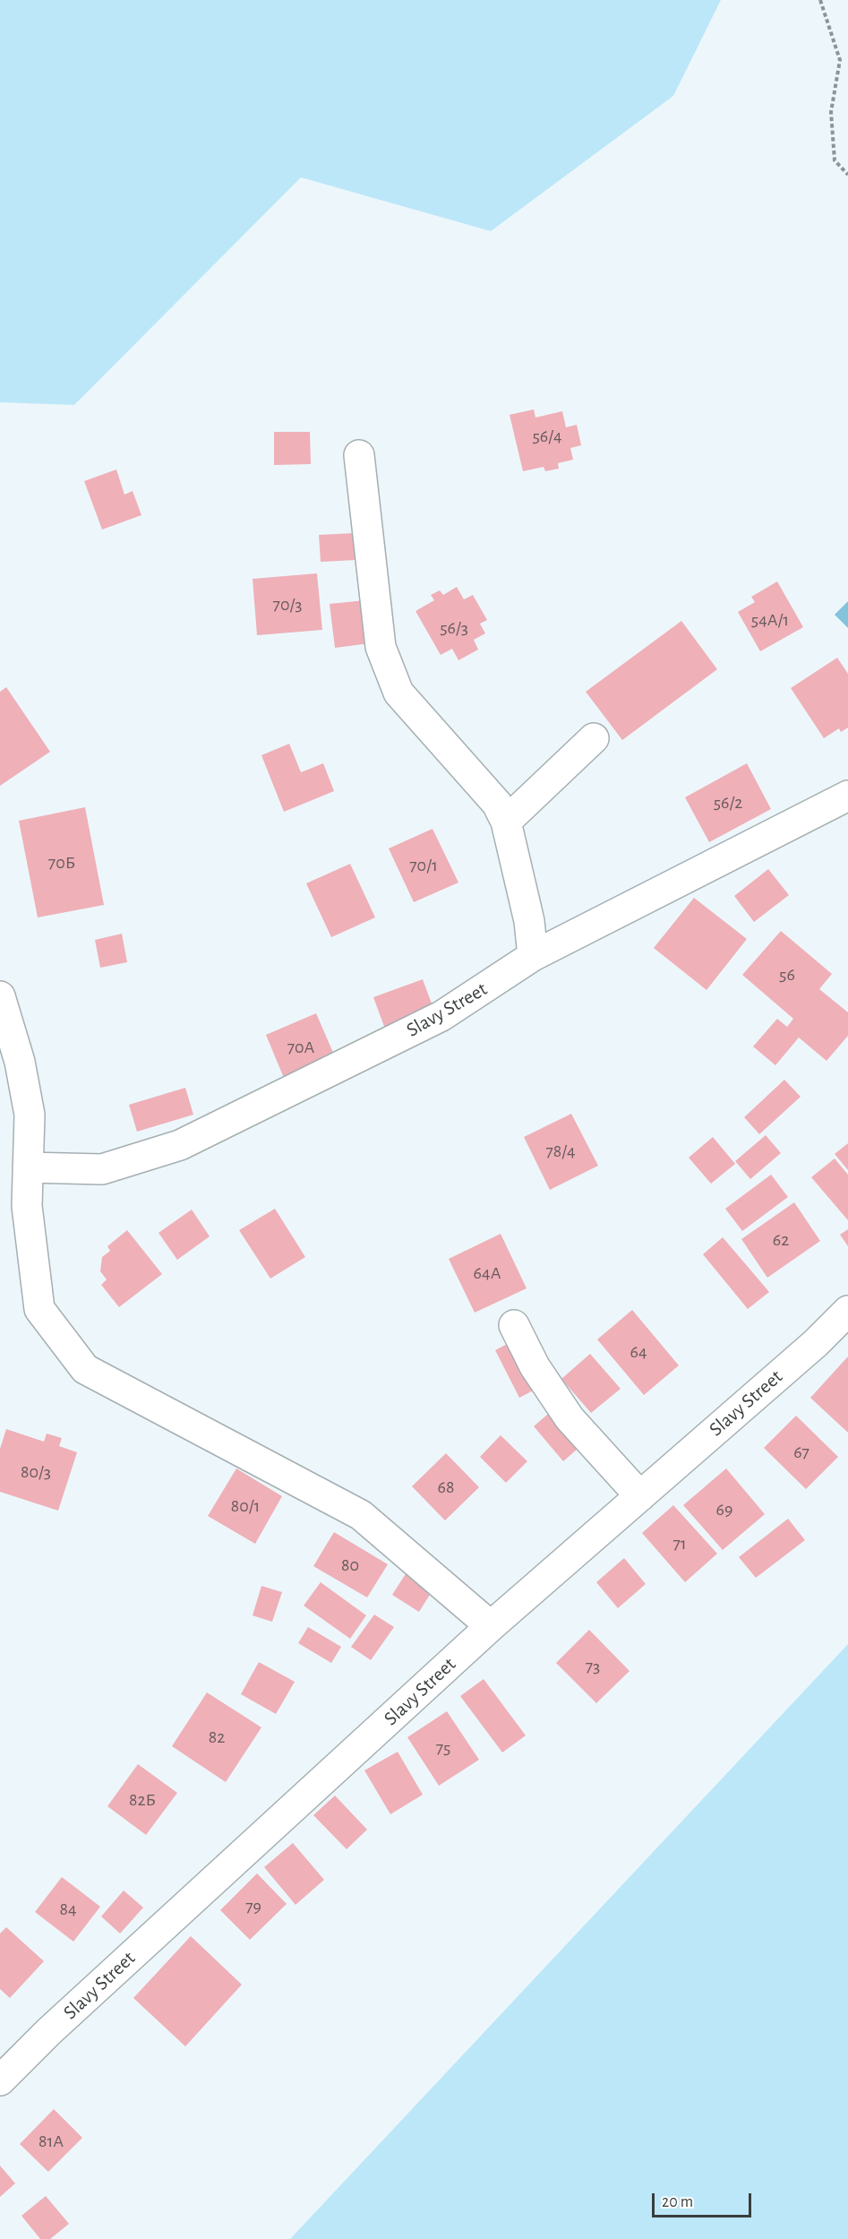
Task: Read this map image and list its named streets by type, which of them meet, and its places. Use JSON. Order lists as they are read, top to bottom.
{
  "streets": {
    "street": ["Slavy Street"]
  },
  "house_numbers": [
    "56/4",
    "70/3",
    "54А/1",
    "56/3",
    "56/2",
    "70Б",
    "70/1",
    "56",
    "70А",
    "78/4",
    "62",
    "64А",
    "64",
    "67",
    "80/3",
    "68",
    "80/1",
    "69",
    "71",
    "80",
    "73",
    "82",
    "75",
    "82Б",
    "79",
    "84",
    "81А"
  ],
  "scale_bar": "20 m"
}
